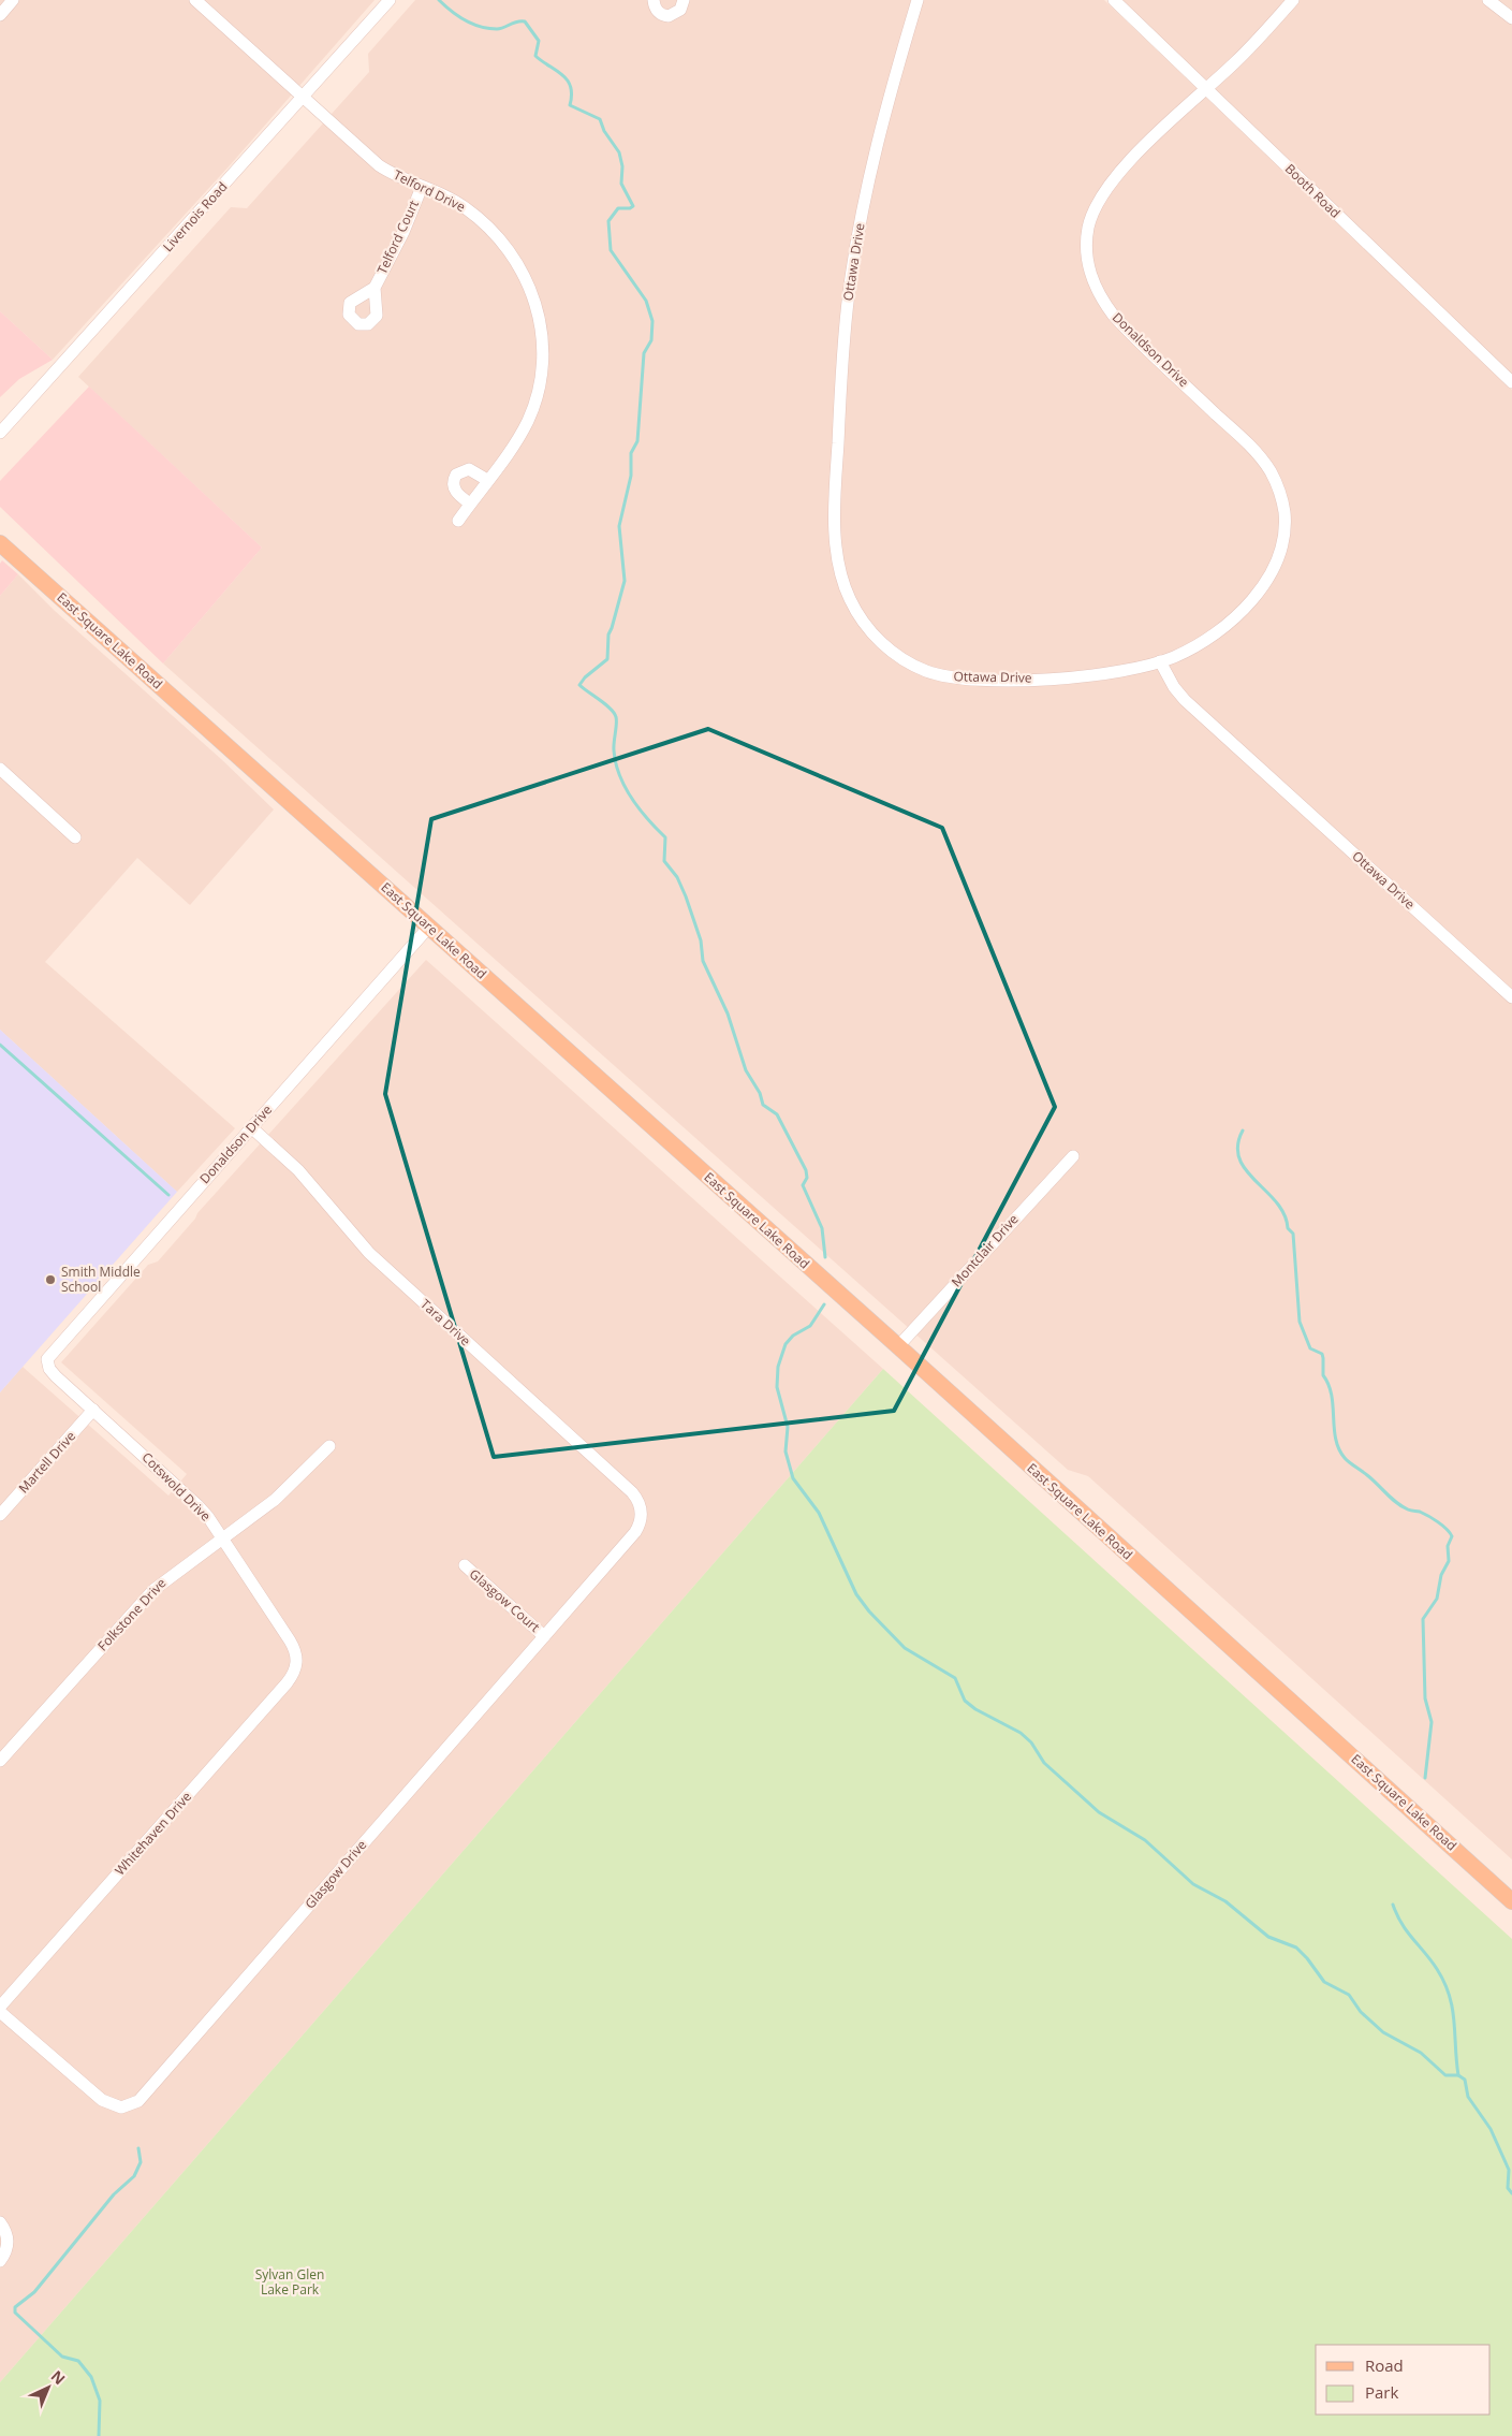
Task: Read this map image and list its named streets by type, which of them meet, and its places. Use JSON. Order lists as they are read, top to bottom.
{
  "streets": {
    "main road": ["East Square Lake Road"],
    "street": [
      "Telford Drive",
      "Booth Road",
      "Livernois Road",
      "Telford Court",
      "Ottawa Drive",
      "Donaldson Drive",
      "Montclair Drive",
      "Tara Drive",
      "Martell Drive",
      "Cotswold Drive",
      "Glasgow Court",
      "Folkstone Drive",
      "Whitehaven Drive",
      "Glasgow Drive"
    ]
  },
  "crossings": [
    ["Telford Drive", "Livernois Road"],
    ["Telford Drive", "Telford Court"],
    ["Booth Road", "Donaldson Drive"],
    ["Ottawa Drive", "Donaldson Drive"],
    ["Donaldson Drive", "East Square Lake Road"],
    ["Donaldson Drive", "Tara Drive"],
    ["Donaldson Drive", "Cotswold Drive"],
    ["East Square Lake Road", "Montclair Drive"],
    ["Tara Drive", "Glasgow Drive"],
    ["Martell Drive", "Cotswold Drive"],
    ["Cotswold Drive", "Folkstone Drive"],
    ["Cotswold Drive", "Whitehaven Drive"],
    ["Glasgow Court", "Glasgow Drive"]
  ],
  "parks": ["Sylvan Glen Lake Park"],
  "places": ["Smith Middle School"],
  "legend": ["Road", "Park"],
  "north": "top right"
}
